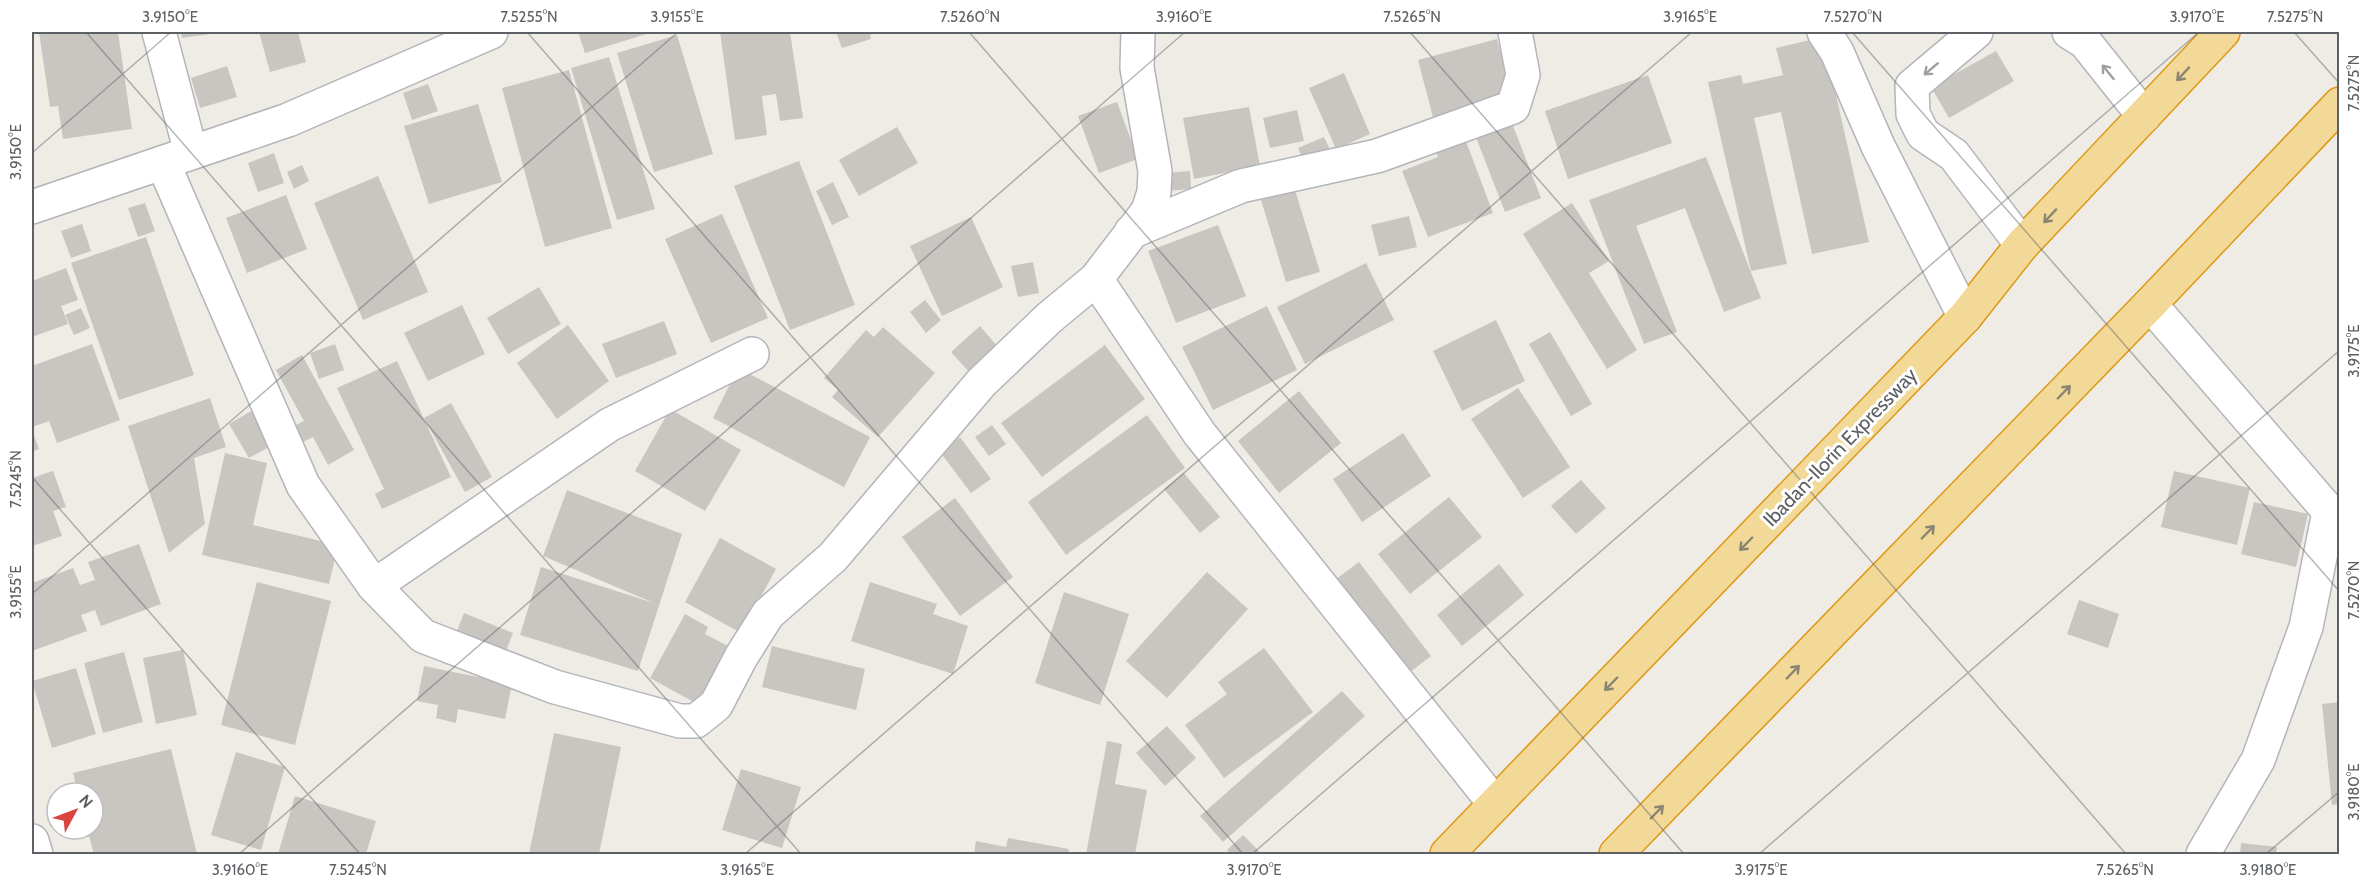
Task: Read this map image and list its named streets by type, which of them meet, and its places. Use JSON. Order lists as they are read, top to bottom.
{
  "streets": {
    "highway": ["Ibadan-Ilorin Expressway"]
  },
  "north": "top right",
  "coordinates": [
    "3.9150°E",
    "7.5255°N",
    "3.9155°E",
    "7.5260°N",
    "3.9160°E",
    "7.5265°N",
    "3.9165°E",
    "7.5270°N",
    "3.9170°E",
    "7.5275°N",
    "3.9175°E",
    "7.5245°N",
    "3.9180°E"
  ]
}
